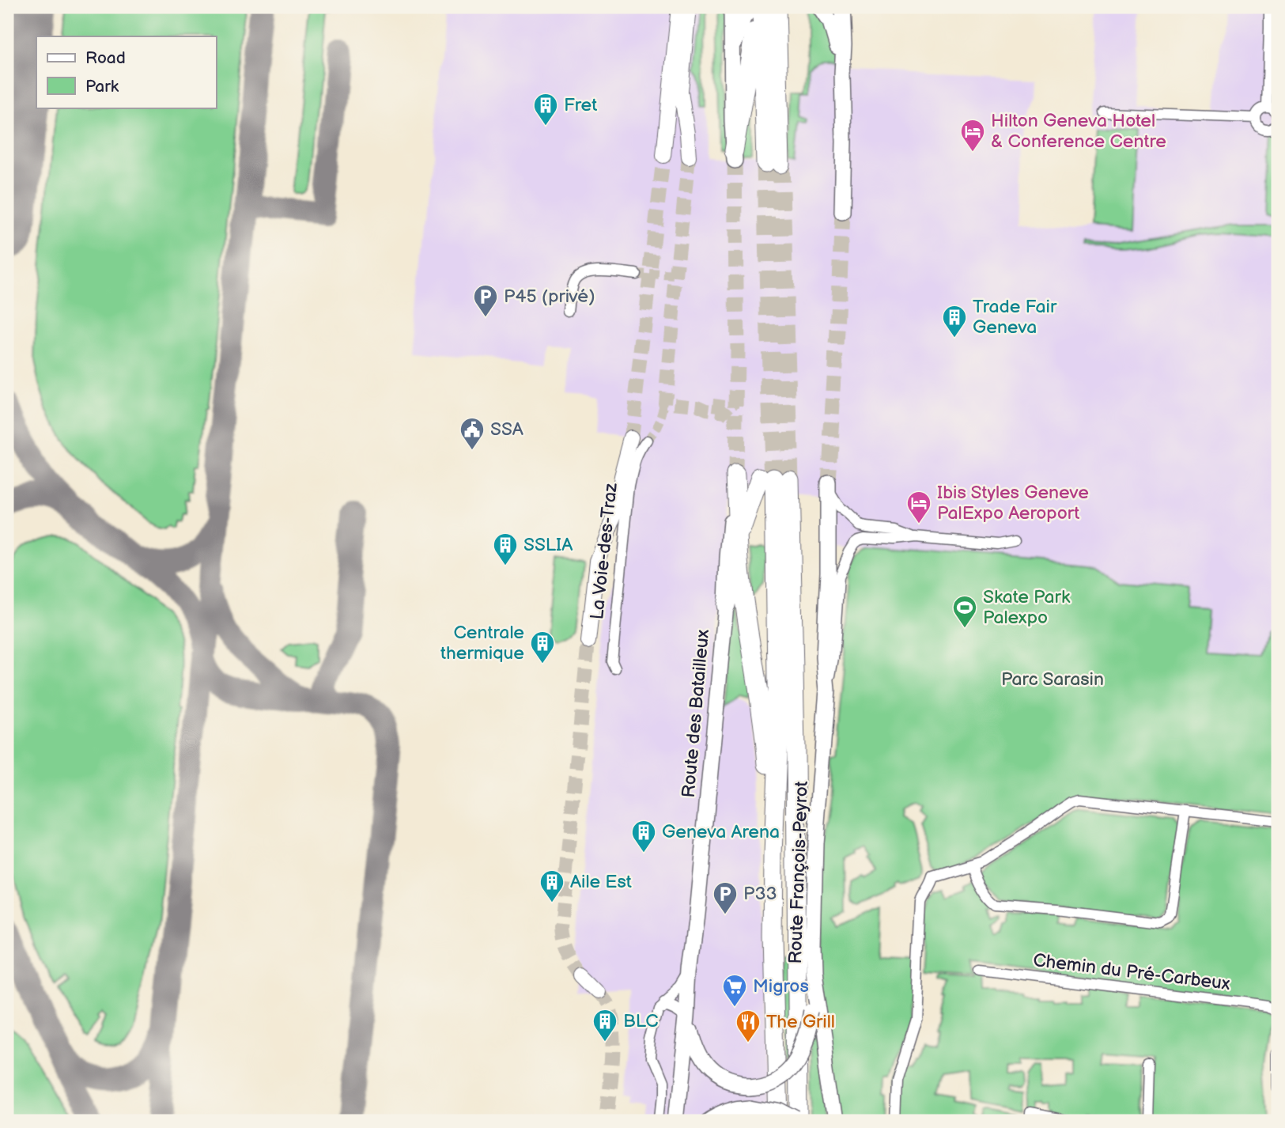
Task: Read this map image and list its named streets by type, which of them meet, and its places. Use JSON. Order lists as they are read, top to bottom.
{
  "streets": {
    "main road": ["Route des Batailleux", "Route François-Peyrot"],
    "street": ["La Voie-des-Traz", "Chemin du Pré-Carbeux"]
  },
  "parks": ["Parc Sarasin"],
  "places": {
    "building": [
      "Fret",
      "Trade Fair Geneva",
      "SSLIA",
      "Centrale thermique",
      "Geneva Arena",
      "Aile Est",
      "BLC"
    ],
    "hotel": ["Hilton Geneva Hotel & Conference Centre", "Ibis Styles Geneve PalExpo Aeroport"],
    "parking": ["P45 (privé)", "P33"],
    "public building": ["SSA"],
    "sports": ["Skate Park Palexpo"],
    "supermarket": ["Migros"],
    "restaurant": ["The Grill"]
  },
  "legend": ["Road", "Park"]
}
